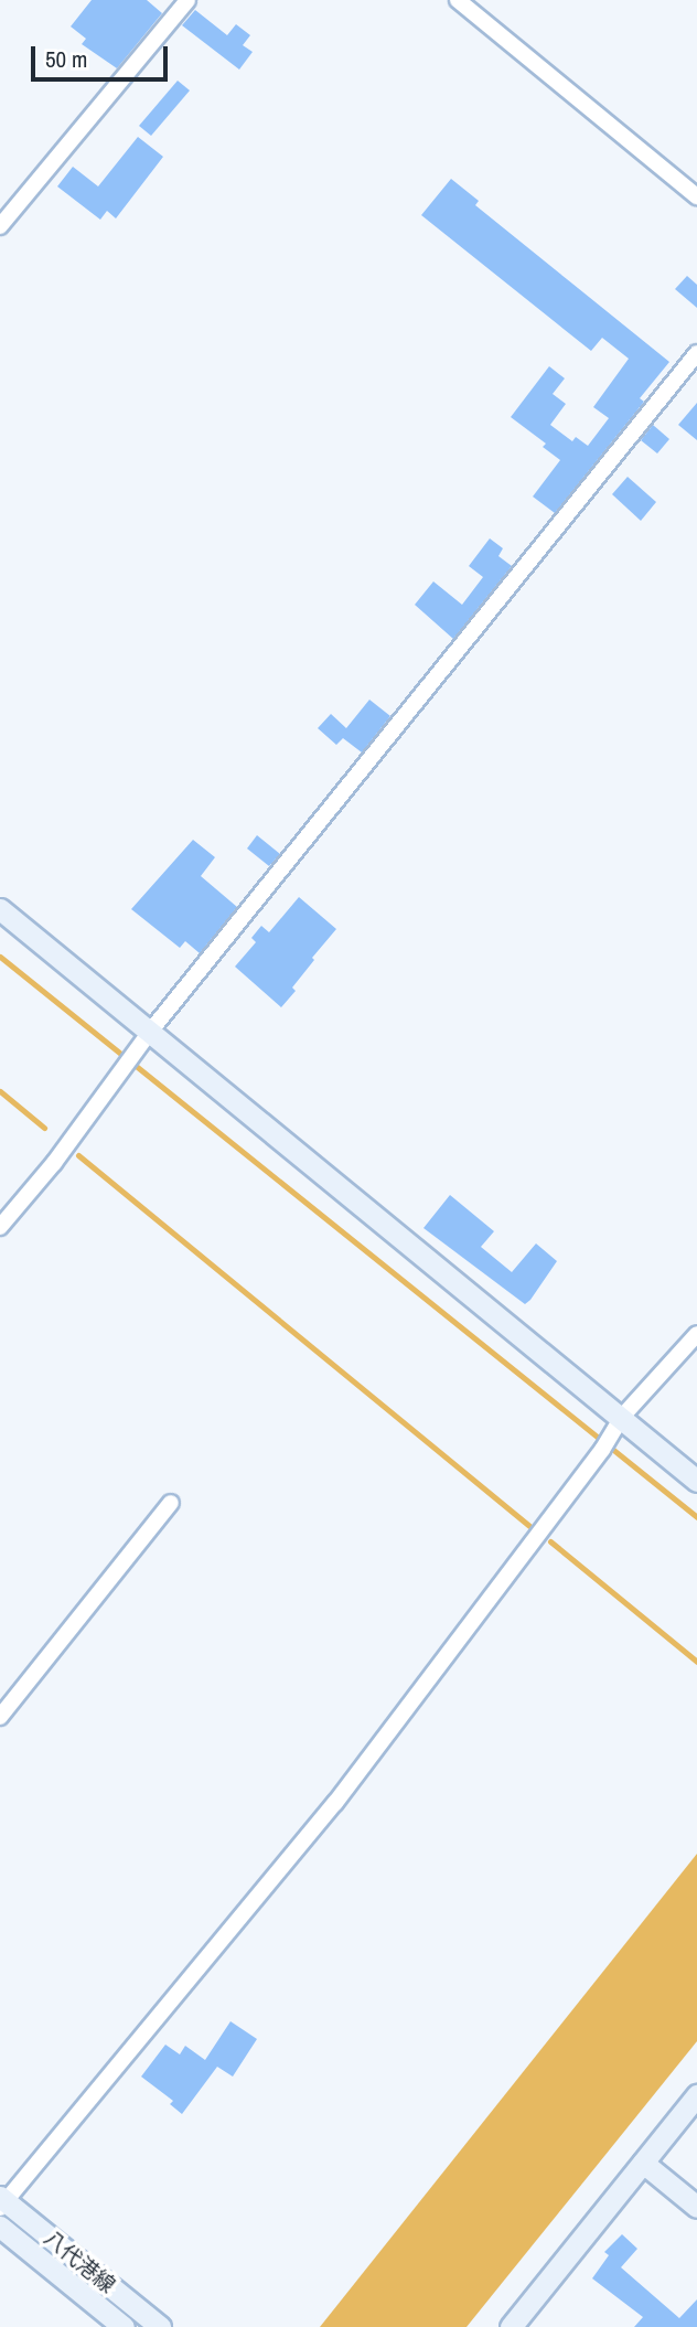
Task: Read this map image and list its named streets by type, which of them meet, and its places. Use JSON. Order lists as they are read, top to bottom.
{
  "streets": {
    "street": ["八代港線"]
  },
  "scale_bar": "50 m"
}
